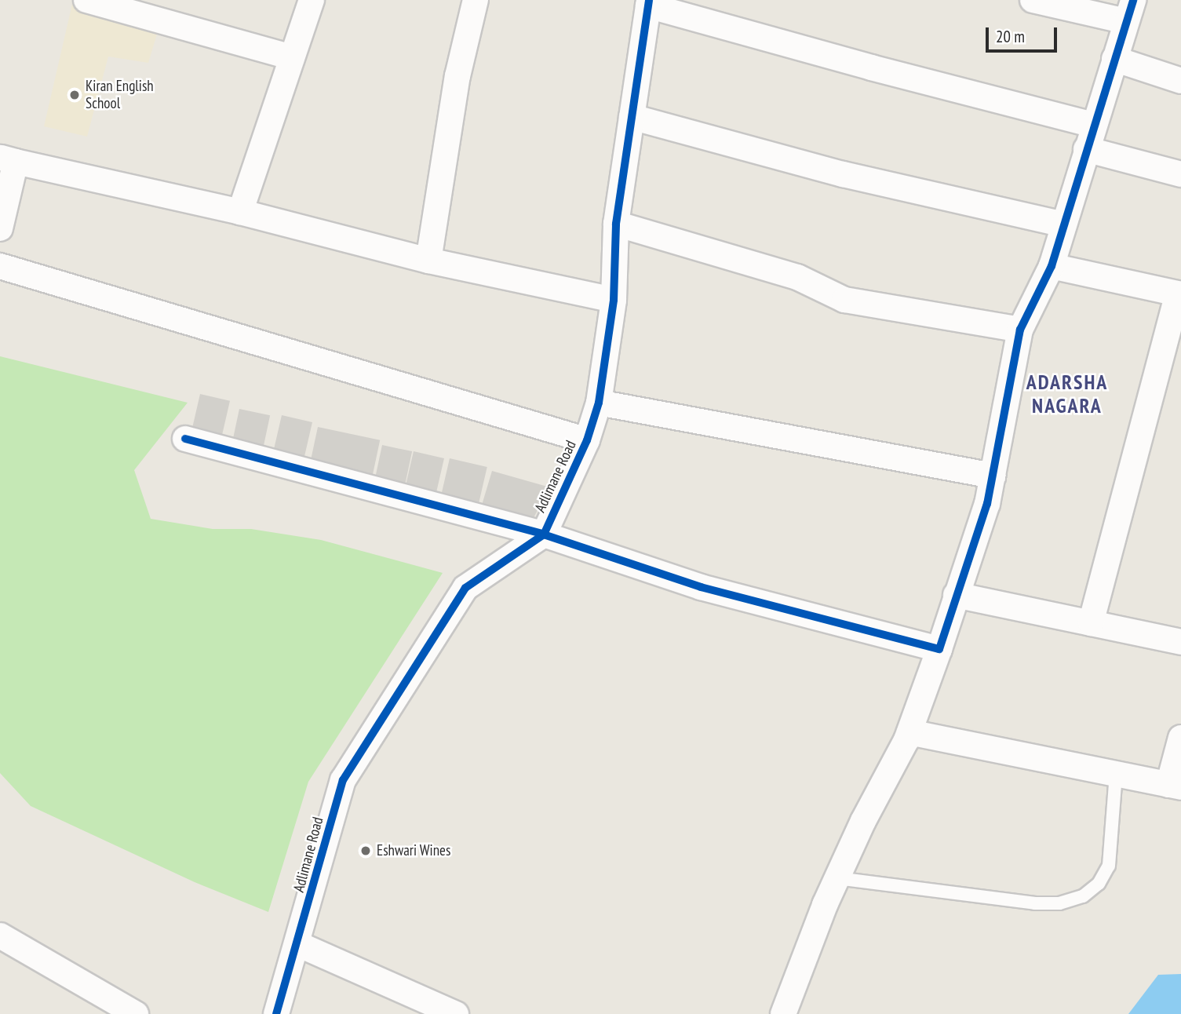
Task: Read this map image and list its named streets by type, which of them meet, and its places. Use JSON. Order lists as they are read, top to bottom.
{
  "streets": {
    "street": ["Adlimane Road"]
  },
  "districts": ["ADARSHA NAGARA"],
  "places": ["Kiran English School", "Eshwari Wines"],
  "scale_bar": "20 m"
}
